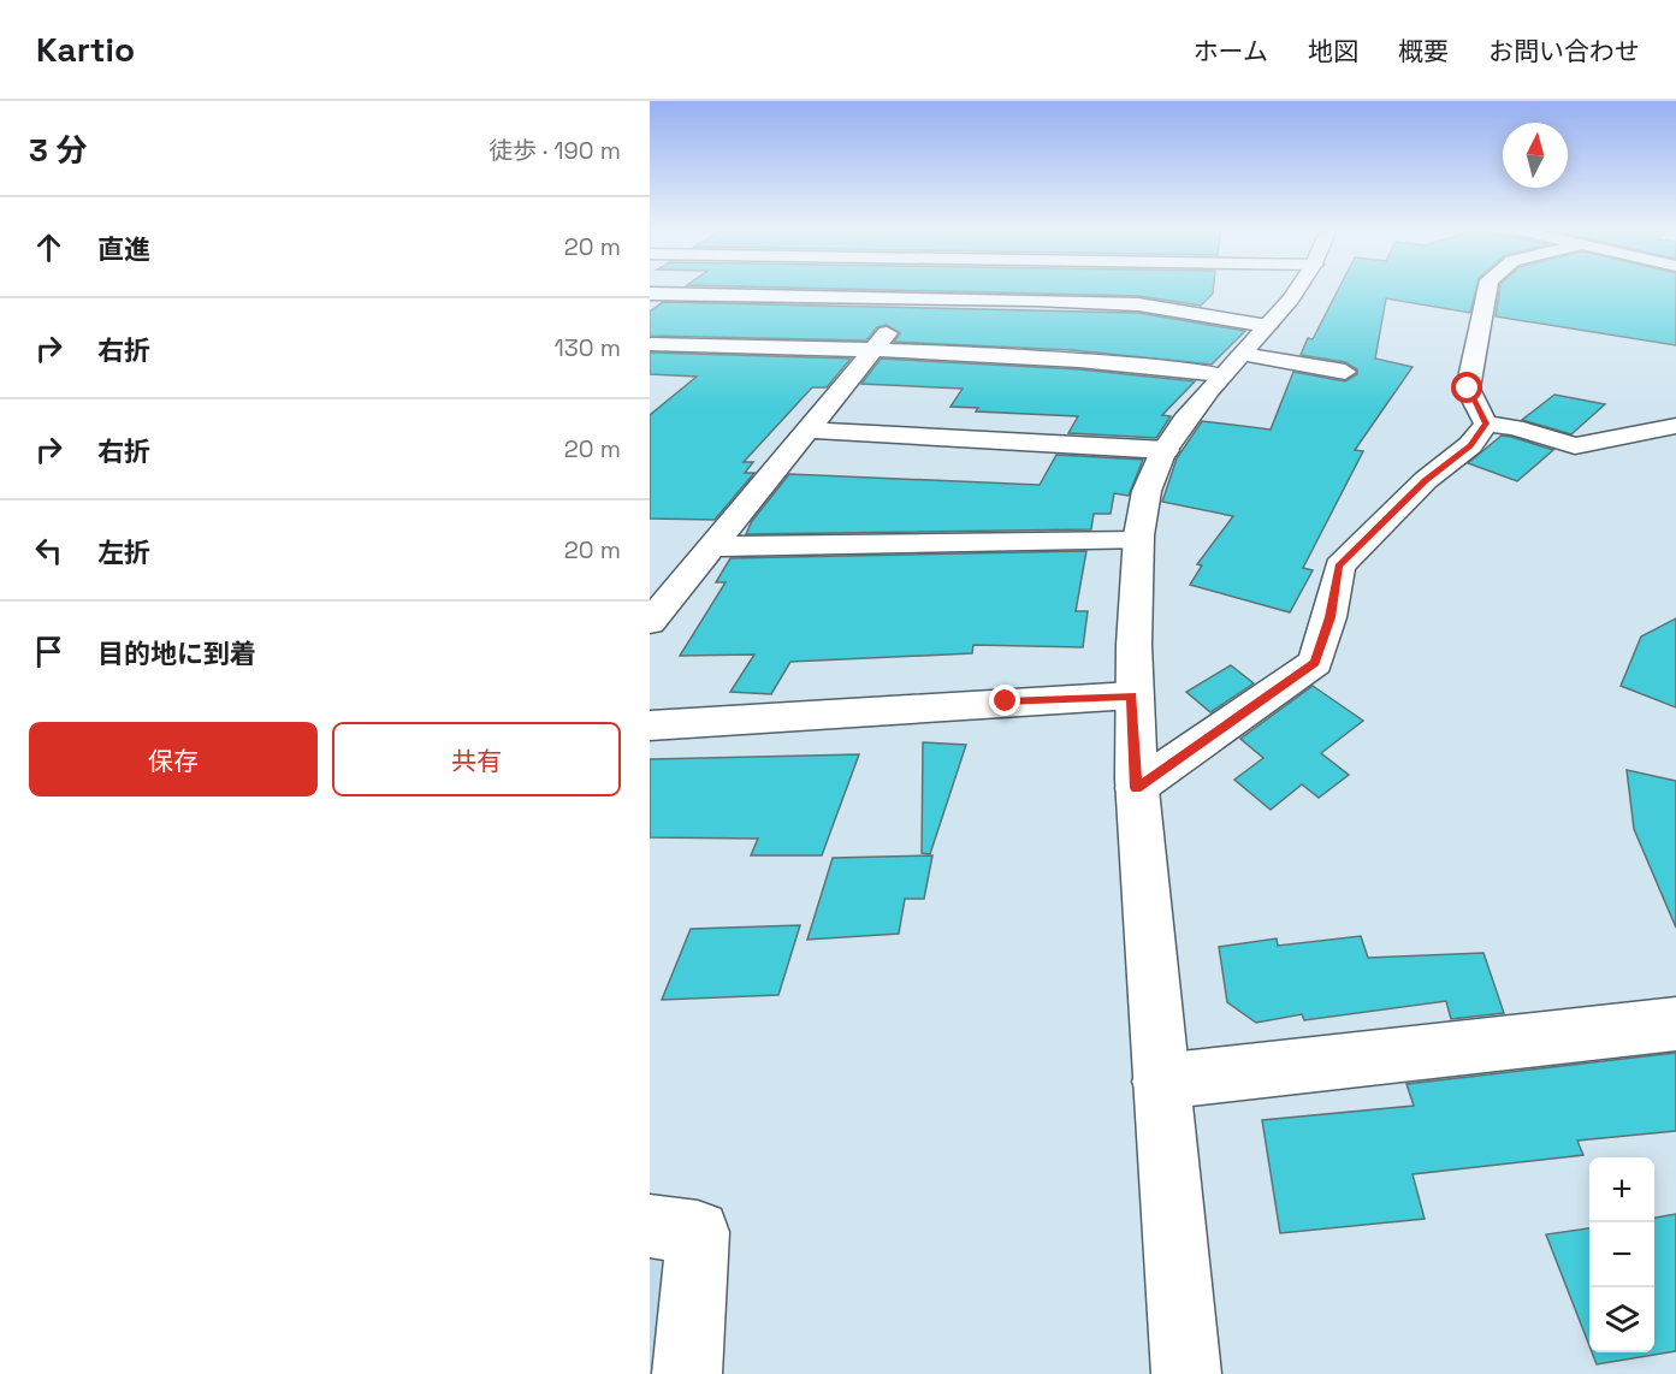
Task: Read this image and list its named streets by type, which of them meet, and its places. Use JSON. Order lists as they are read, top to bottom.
{
  "north": "top",
  "page": {
    "header": "Kartio",
    "nav": [
      "ホーム",
      "地図",
      "概要",
      "お問い合わせ"
    ],
    "heading": ["3 分", "徒歩 · 190 m"],
    "list": [
      ["直進", "20 m"],
      ["右折", "130 m"],
      ["右折", "20 m"],
      ["左折", "20 m"],
      "目的地に到着"
    ],
    "buttons": ["保存", "共有"],
    "map_buttons": ["+", "−"]
  }
}
